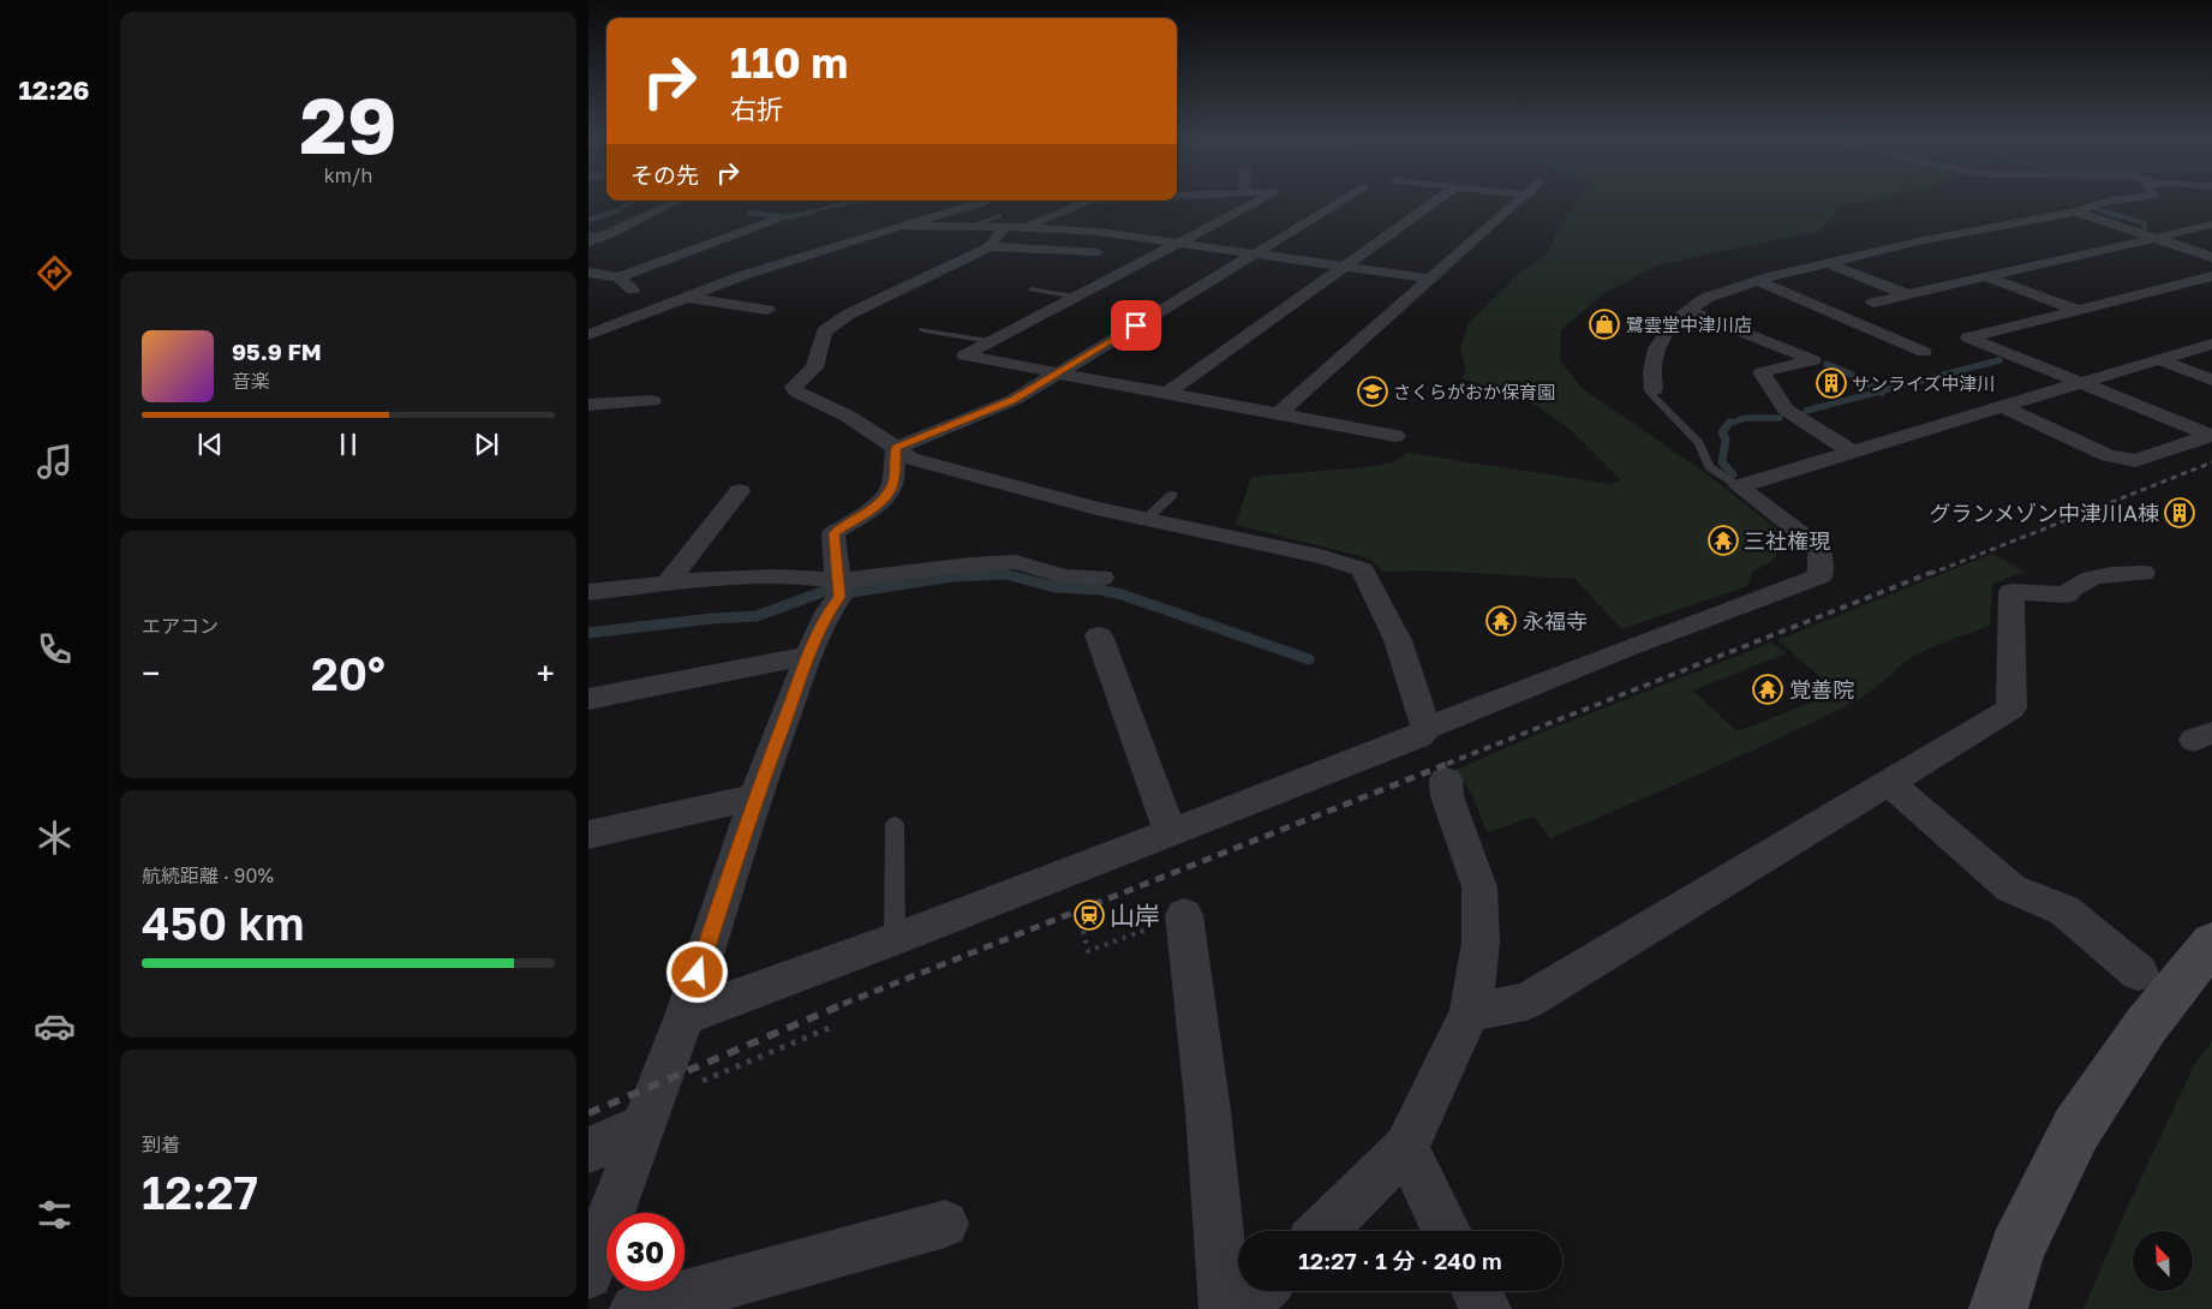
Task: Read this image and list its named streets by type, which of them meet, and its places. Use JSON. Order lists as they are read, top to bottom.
{
  "places": {
    "shop": ["鷺雲堂中津川店"],
    "building": ["サンライズ中津川", "グランメゾン中津川A棟"],
    "school or university": ["さくらがおか保育園"],
    "temple": ["三社権現", "永福寺", "覚善院"],
    "station": ["山岸"]
  },
  "north": "top left",
  "page": {
    "tabs": "12:26",
    "tile": [
      ["29", "km/h"],
      "エアコン",
      ["航続距離 · 90%", "450 km"],
      ["到着", "12:27"]
    ],
    "turn": ["110 m", "右折"],
    "then": "その先",
    "song": ["95.9 FM", "音楽"],
    "heat": ["−", "20°", "+"],
    "limit": "30",
    "trip": "12:27 · 1 分 · 240 m"
  }
}
